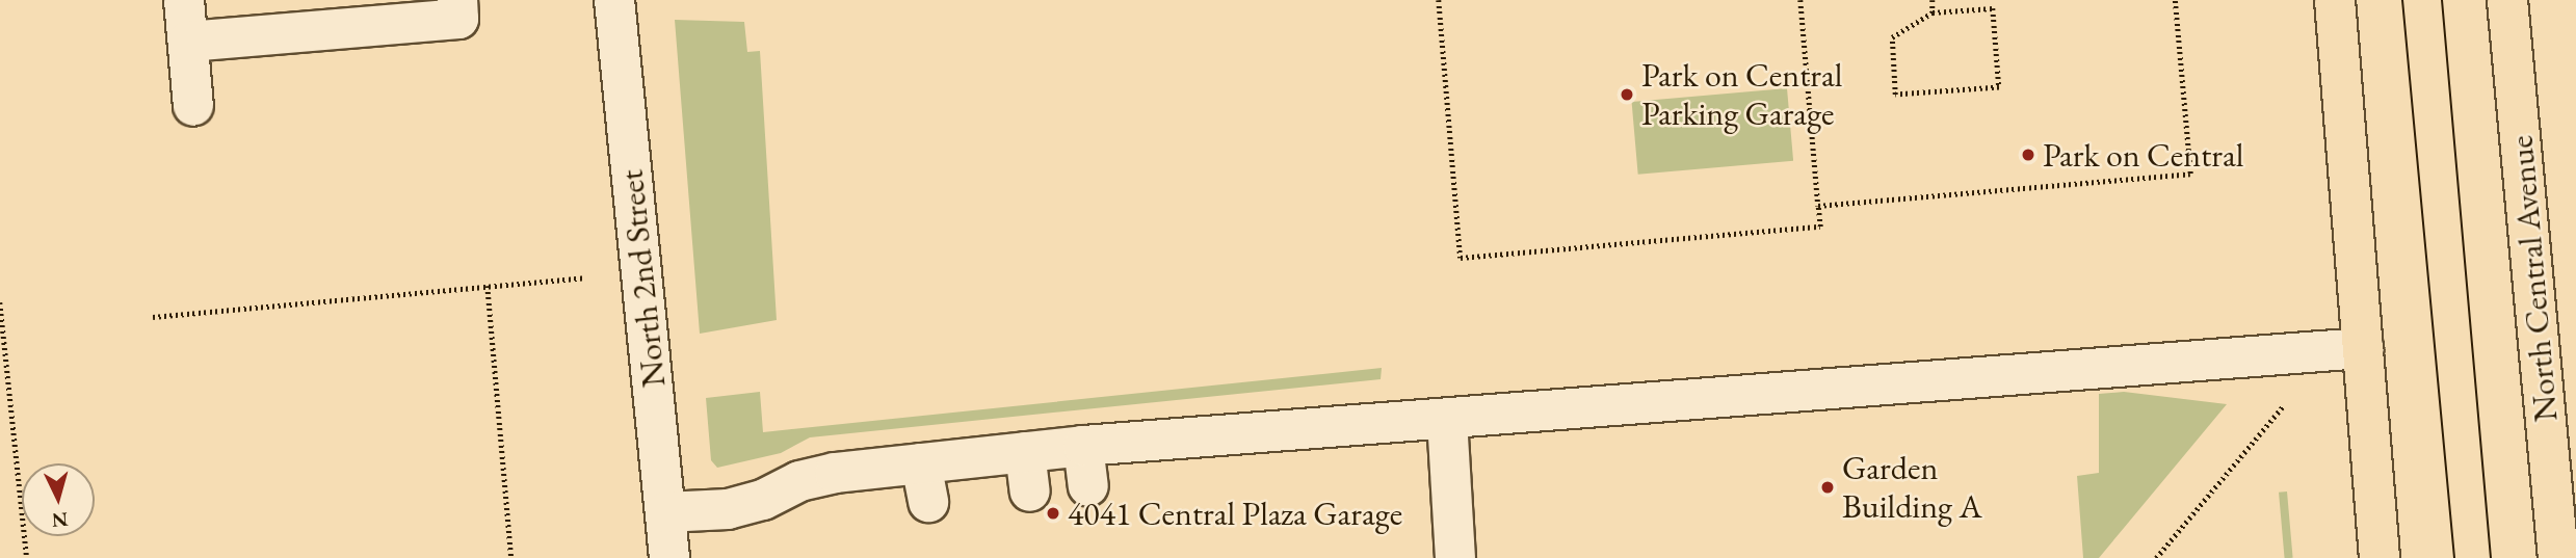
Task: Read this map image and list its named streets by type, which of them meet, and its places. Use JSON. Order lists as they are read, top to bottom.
{
  "streets": {
    "main road": ["North Central Avenue"],
    "street": ["North 2nd Street"]
  },
  "places": [
    "Park on Central Parking Garage",
    "Park on Central",
    "Garden Building A",
    "4041 Central Plaza Garage"
  ],
  "north": "bottom"
}
